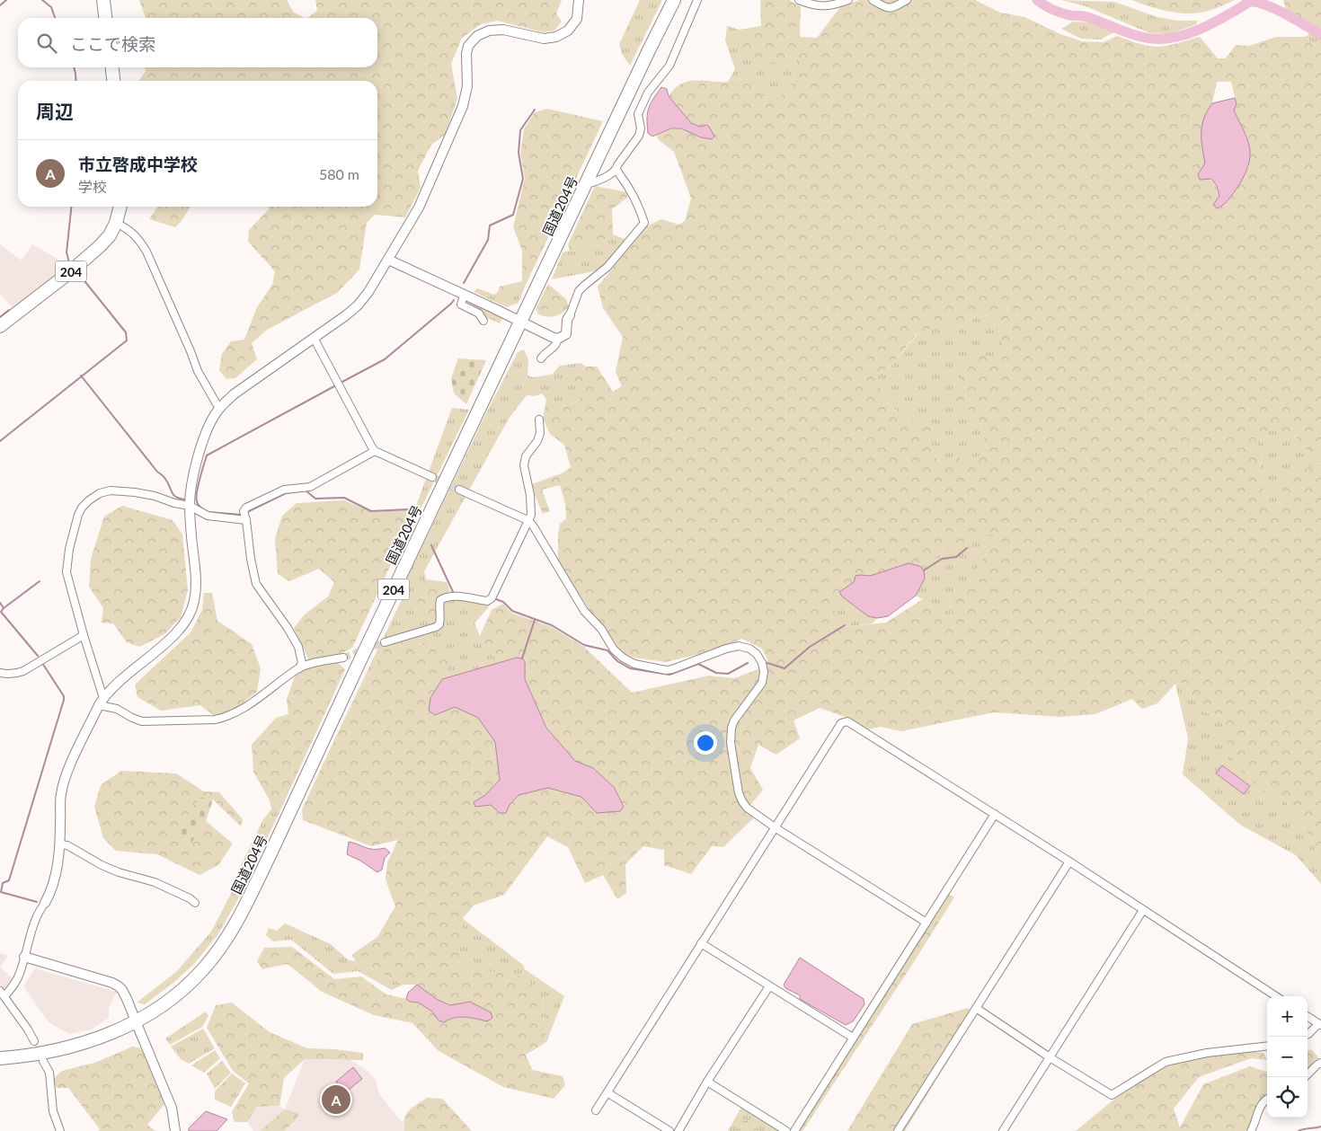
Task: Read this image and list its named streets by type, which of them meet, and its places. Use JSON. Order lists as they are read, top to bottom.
{
  "streets": {
    "highway": ["国道204号", "204"]
  },
  "page": {
    "search": "ここで検索",
    "heading": "周辺",
    "list": [
      {
        "mark": "A",
        "name": "市立啓成中学校",
        "note": "学校",
        "value": "580 m"
      }
    ],
    "map_buttons": ["+", "−"],
    "pins": "A"
  }
}
